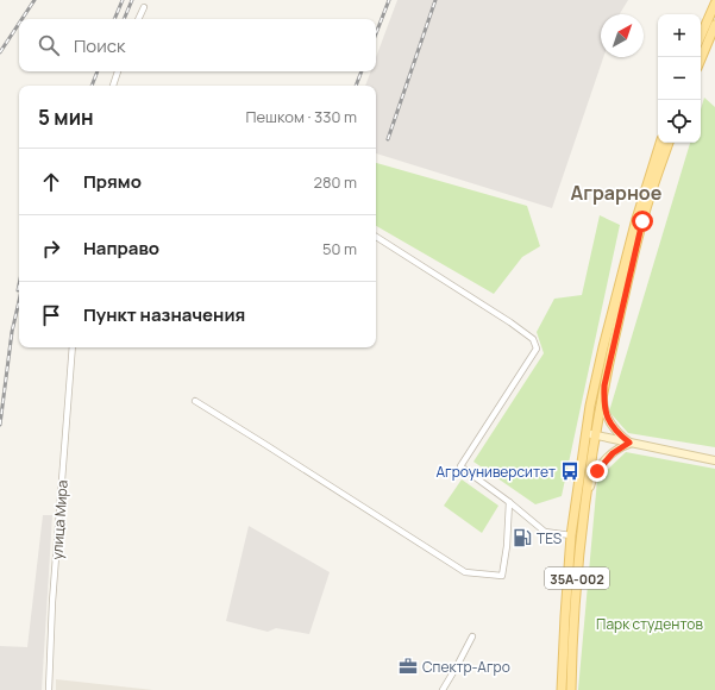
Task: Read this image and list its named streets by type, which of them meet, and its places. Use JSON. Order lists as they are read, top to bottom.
{
  "streets": {
    "main road": ["35А-002"],
    "street": ["улица Мира"]
  },
  "districts": ["Аграрное"],
  "parks": ["Парк студентов"],
  "places": {
    "bus stop": ["Агроуниверситет"],
    "fuel station": ["TES"],
    "office": ["Спектр-Агро"]
  },
  "north": "top right",
  "page": {
    "map_buttons": ["+", "−"],
    "search": "Поиск",
    "heading": ["5 мин", "Пешком · 330 m"],
    "list": [
      ["Прямо", "280 m"],
      ["Направо", "50 m"],
      "Пункт назначения"
    ]
  }
}
